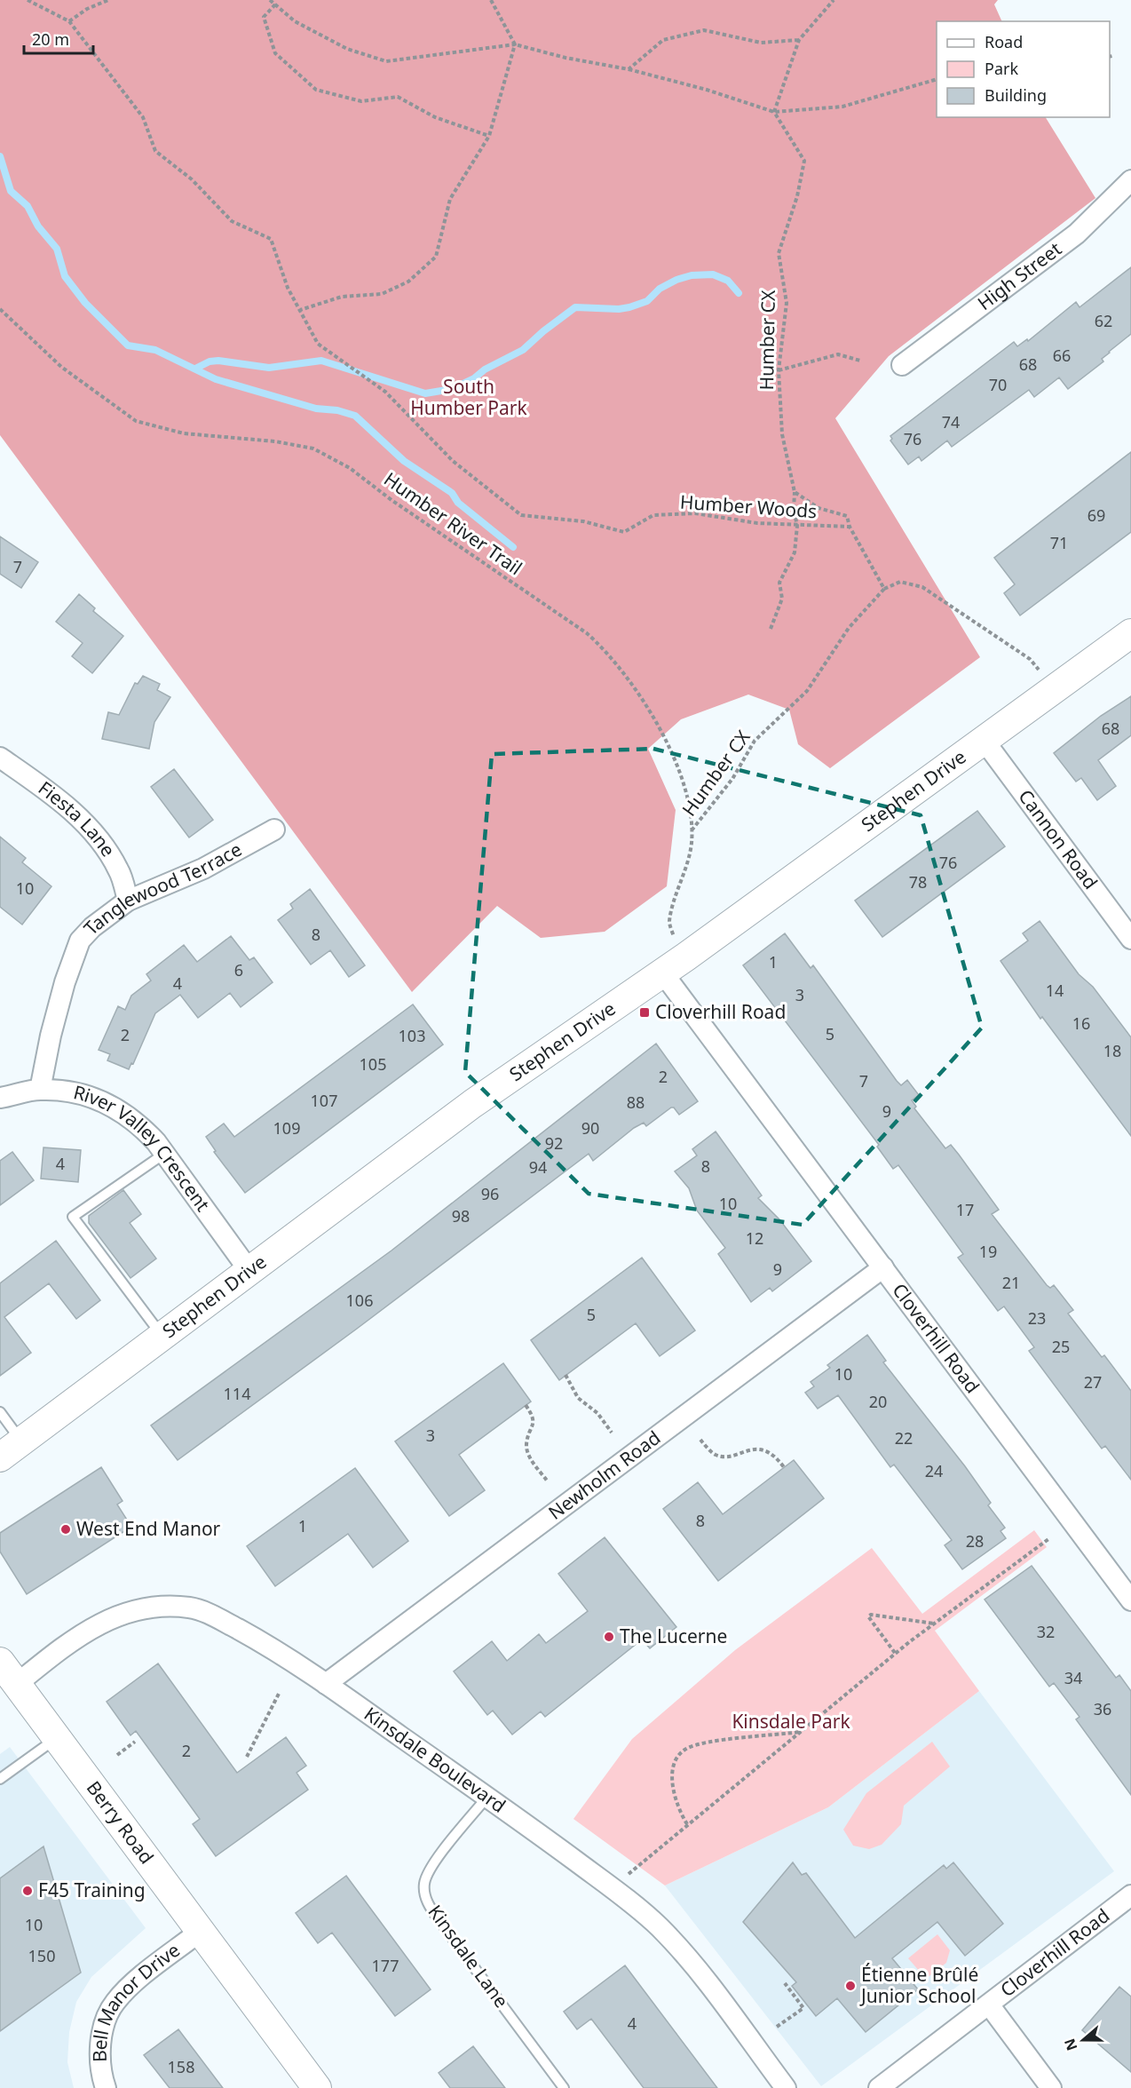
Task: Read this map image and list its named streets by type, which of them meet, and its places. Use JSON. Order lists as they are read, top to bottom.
{
  "streets": {
    "street": [
      "High Street",
      "Stephen Drive",
      "Fiesta Lane",
      "Cannon Road",
      "Tanglewood Terrace",
      "River Valley Crescent",
      "Cloverhill Road",
      "Newholm Road",
      "Kinsdale Boulevard",
      "Berry Road",
      "Bell Manor Drive"
    ],
    "lane": ["Kinsdale Lane"],
    "path": ["Humber CX", "Humber Woods", "Humber River Trail"]
  },
  "crossings": [
    ["Humber CX", "Humber Woods"],
    ["Humber CX", "Humber River Trail"],
    ["Stephen Drive", "Cannon Road"],
    ["Stephen Drive", "River Valley Crescent"],
    ["Stephen Drive", "Cloverhill Road"],
    ["Fiesta Lane", "Tanglewood Terrace"],
    ["Tanglewood Terrace", "River Valley Crescent"],
    ["Cloverhill Road", "Newholm Road"],
    ["Newholm Road", "Kinsdale Boulevard"],
    ["Kinsdale Boulevard", "Berry Road"],
    ["Kinsdale Boulevard", "Kinsdale Lane"],
    ["Berry Road", "Bell Manor Drive"]
  ],
  "parks": ["South Humber Park", "Kinsdale Park"],
  "places": {
    "transit": ["Cloverhill Road"],
    "other": [
      "West End Manor",
      "The Lucerne",
      "F45 Training",
      "Étienne Brûlé Junior School"
    ]
  },
  "house_numbers": [
    "62",
    "66",
    "68",
    "70",
    "74",
    "76",
    "69",
    "71",
    "7",
    "68",
    "76",
    "78",
    "10",
    "8",
    "1",
    "6",
    "4",
    "14",
    "3",
    "16",
    "5",
    "2",
    "103",
    "18",
    "105",
    "2",
    "7",
    "107",
    "88",
    "9",
    "109",
    "90",
    "92",
    "4",
    "8",
    "94",
    "96",
    "10",
    "17",
    "98",
    "12",
    "19",
    "9",
    "21",
    "106",
    "5",
    "23",
    "25",
    "10",
    "27",
    "114",
    "20",
    "3",
    "22",
    "24",
    "8",
    "1",
    "28",
    "32",
    "34",
    "36",
    "2",
    "10",
    "150",
    "177",
    "4",
    "158"
  ],
  "legend": ["Road", "Park", "Building"],
  "scale_bar": "20 m",
  "north": "left"
}
